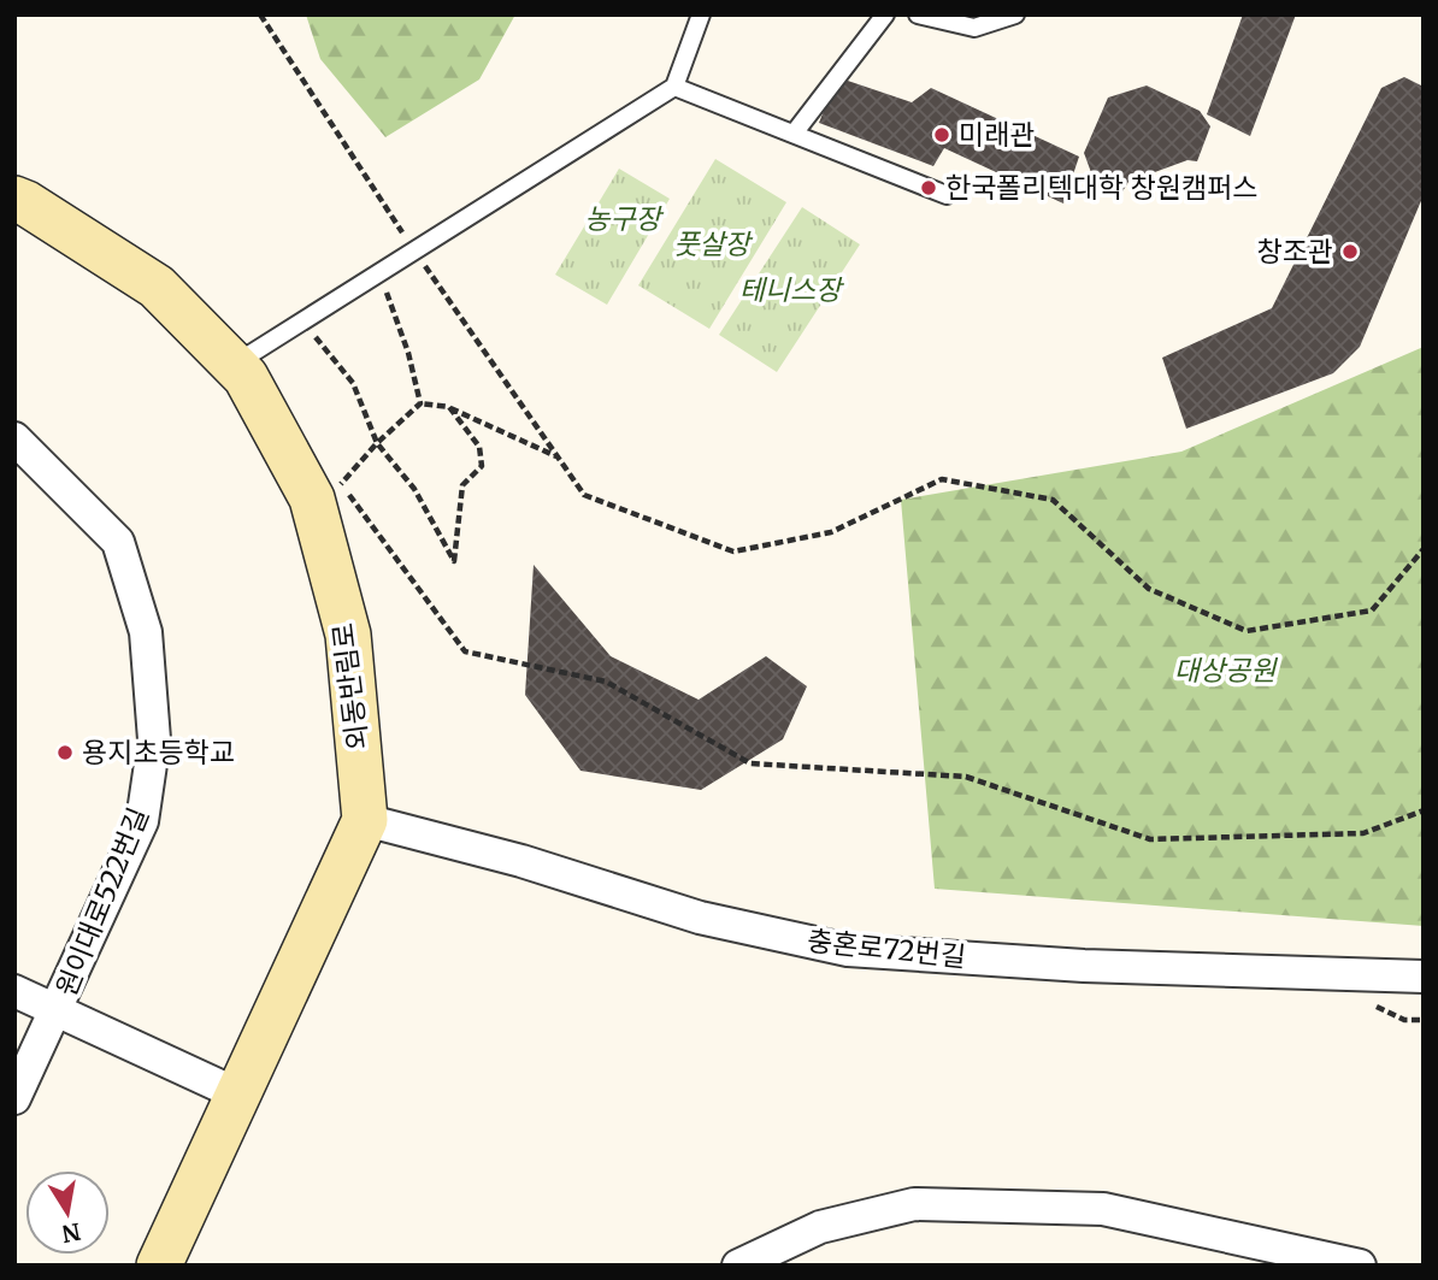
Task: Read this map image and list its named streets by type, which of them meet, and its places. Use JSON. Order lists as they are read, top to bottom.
{
  "streets": {
    "main road": ["외동반림로"],
    "street": ["원이대로522번길", "충혼로72번길"]
  },
  "crossings": [
    ["외동반림로", "충혼로72번길"]
  ],
  "parks": [
    "농구장",
    "풋살장",
    "테니스장",
    "대상공원"
  ],
  "places": [
    "미래관",
    "한국폴리텍대학 창원캠퍼스",
    "창조관",
    "용지초등학교"
  ],
  "north": "bottom"
}
